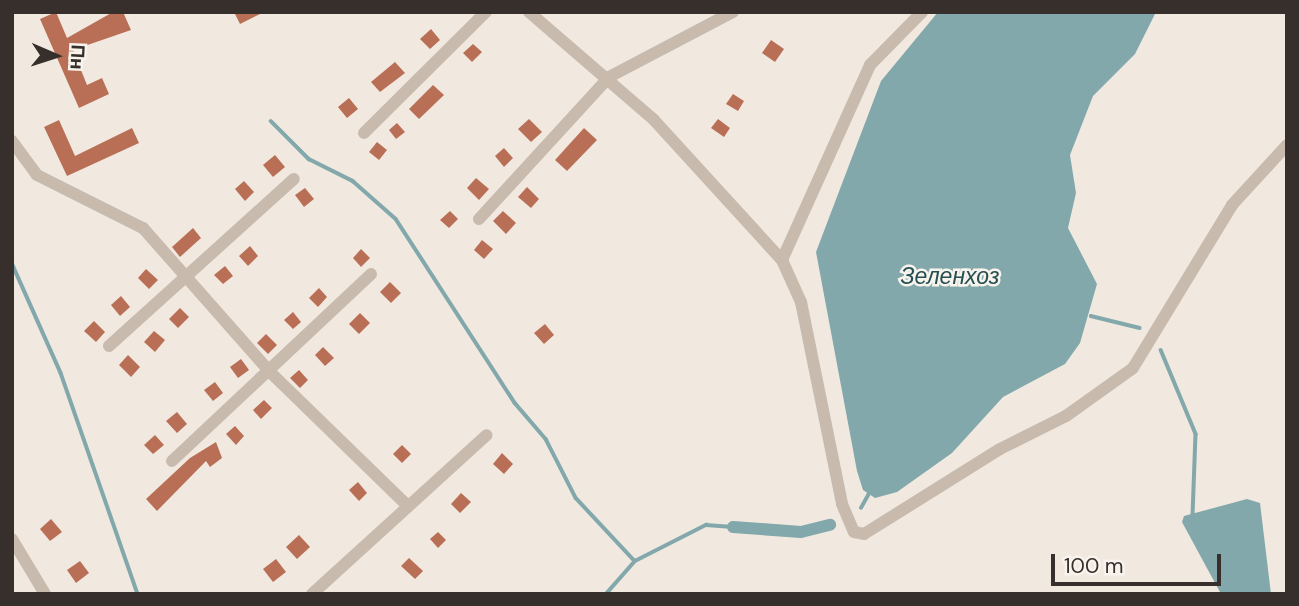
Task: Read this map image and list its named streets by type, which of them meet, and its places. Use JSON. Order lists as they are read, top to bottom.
{
  "water": ["Зеленхоз"],
  "scale_bar": "100 m",
  "north": "right"
}
